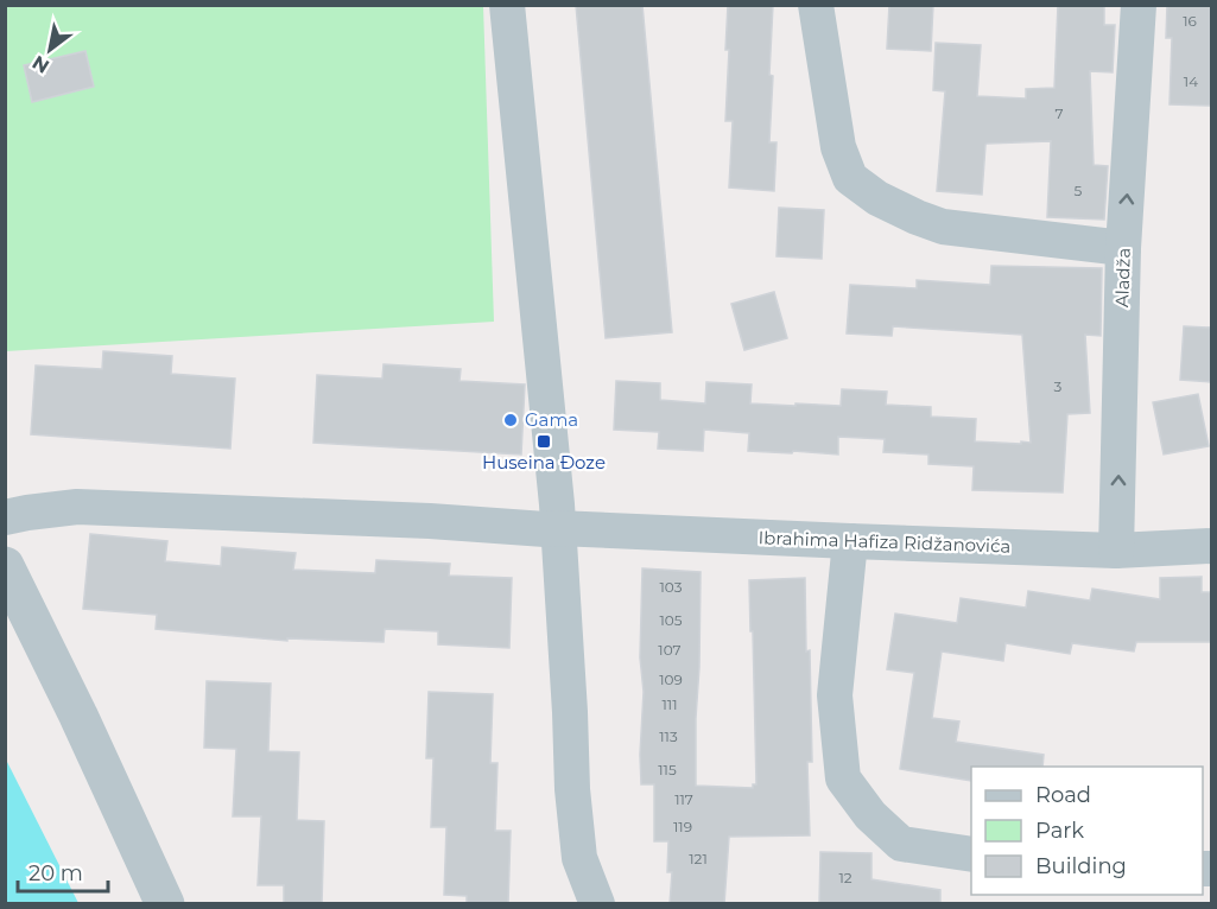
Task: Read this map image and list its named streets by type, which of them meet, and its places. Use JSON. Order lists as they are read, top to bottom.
{
  "streets": {
    "street": ["Aladža", "Ibrahima Hafiza Ridžanovića"]
  },
  "crossings": [
    ["Aladža", "Ibrahima Hafiza Ridžanovića"]
  ],
  "one_way": ["Aladža"],
  "places": {
    "other": ["Gama"],
    "transit": ["Huseina Đoze"]
  },
  "house_numbers": [
    "16",
    "14",
    "7",
    "5",
    "3",
    "103",
    "105",
    "107",
    "109",
    "111",
    "113",
    "115",
    "117",
    "119",
    "121",
    "12"
  ],
  "legend": ["Road", "Park", "Building"],
  "scale_bar": "20 m",
  "north": "bottom left"
}
